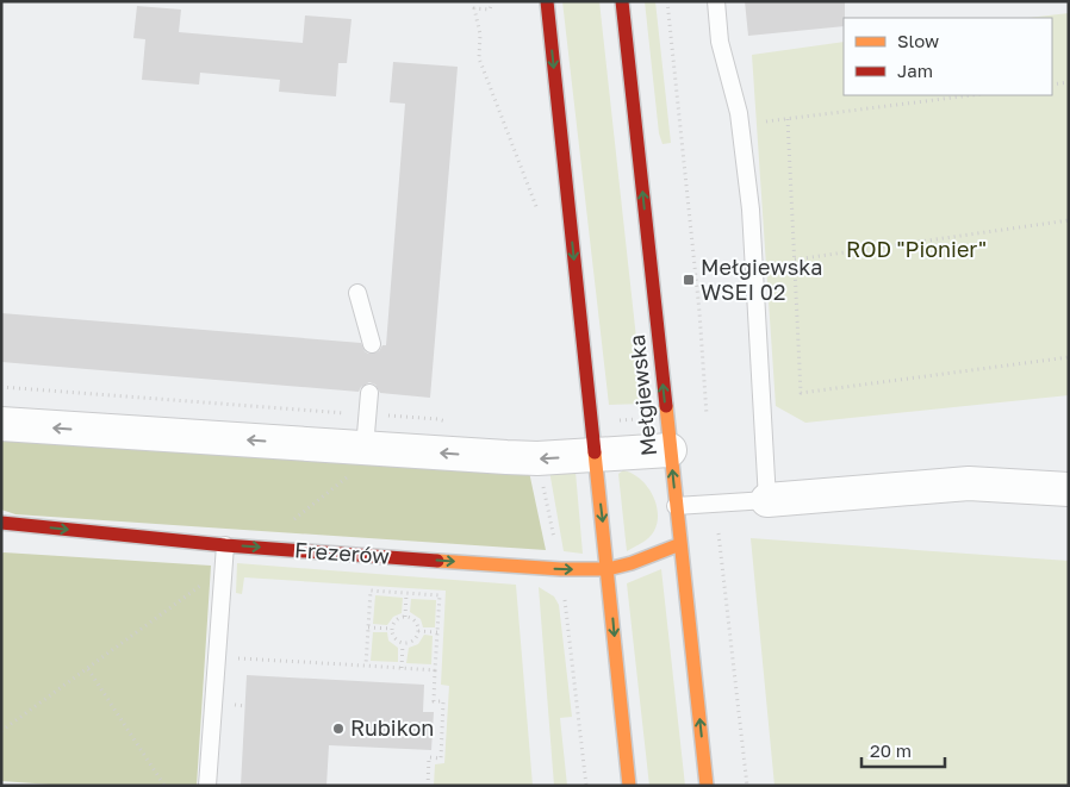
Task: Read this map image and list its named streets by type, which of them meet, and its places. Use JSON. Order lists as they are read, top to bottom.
{
  "streets": {
    "main road": ["Mełgiewska", "Frezerów"]
  },
  "crossings": [
    ["Mełgiewska", "Frezerów"]
  ],
  "one_way": ["Frezerów"],
  "parks": ["ROD \"Pionier\""],
  "places": {
    "transit": ["Mełgiewska WSEI 02"],
    "other": ["Rubikon"]
  },
  "legend": ["Slow", "Jam"],
  "scale_bar": "20 m"
}
